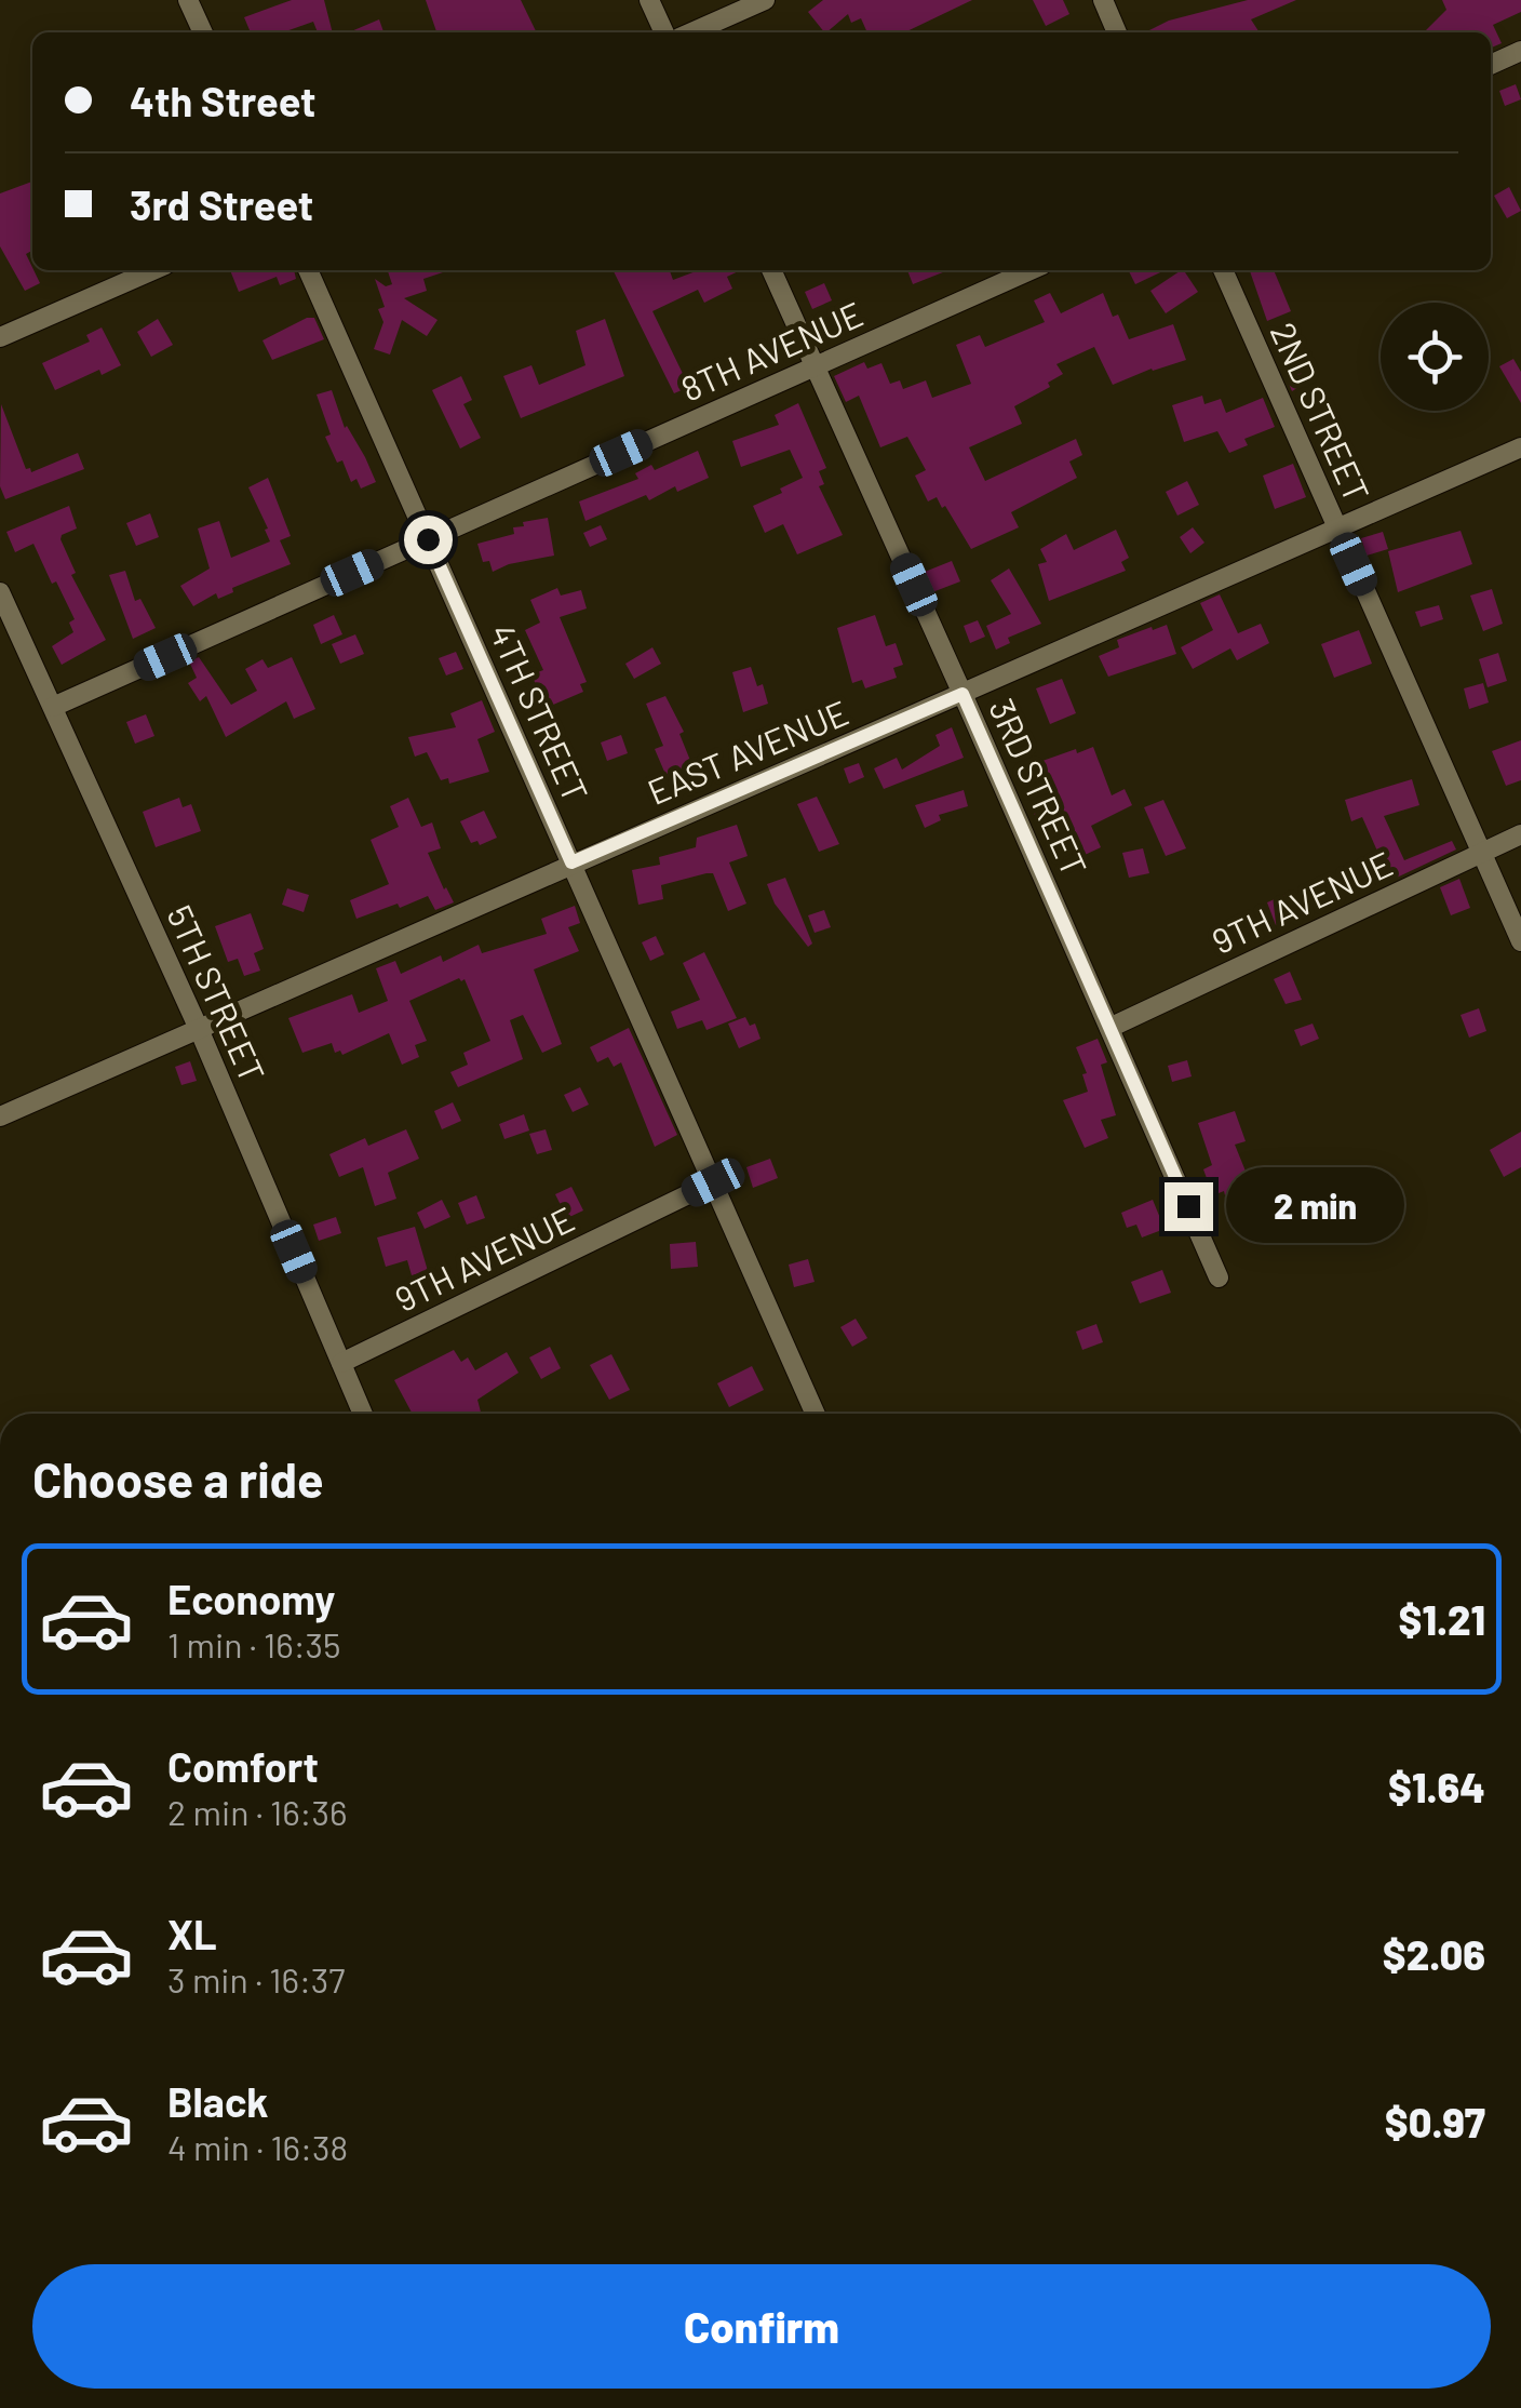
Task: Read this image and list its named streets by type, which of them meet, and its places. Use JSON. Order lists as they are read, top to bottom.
{
  "streets": {
    "street": [
      "8TH AVENUE",
      "2ND STREET",
      "4TH STREET",
      "EAST AVENUE",
      "3RD STREET",
      "9TH AVENUE",
      "5TH STREET"
    ]
  },
  "crossings": [
    ["8TH AVENUE", "4TH STREET"],
    ["8TH AVENUE", "3RD STREET"],
    ["8TH AVENUE", "5TH STREET"],
    ["2ND STREET", "EAST AVENUE"],
    ["2ND STREET", "9TH AVENUE"],
    ["4TH STREET", "EAST AVENUE"],
    ["4TH STREET", "9TH AVENUE"],
    ["EAST AVENUE", "3RD STREET"],
    ["EAST AVENUE", "5TH STREET"],
    ["3RD STREET", "9TH AVENUE"],
    ["9TH AVENUE", "5TH STREET"]
  ],
  "page": {
    "banner": ["4th Street", "3rd Street"],
    "bubble": "2 min",
    "heading": "Choose a ride",
    "list": [
      {
        "name": "Economy",
        "note": "1 min · 16:35",
        "value": "$1.21"
      },
      {
        "name": "Comfort",
        "note": "2 min · 16:36",
        "value": "$1.64"
      },
      {
        "name": "XL",
        "note": "3 min · 16:37",
        "value": "$2.06"
      },
      {
        "name": "Black",
        "note": "4 min · 16:38",
        "value": "$0.97"
      }
    ],
    "buttons": "Confirm"
  }
}
